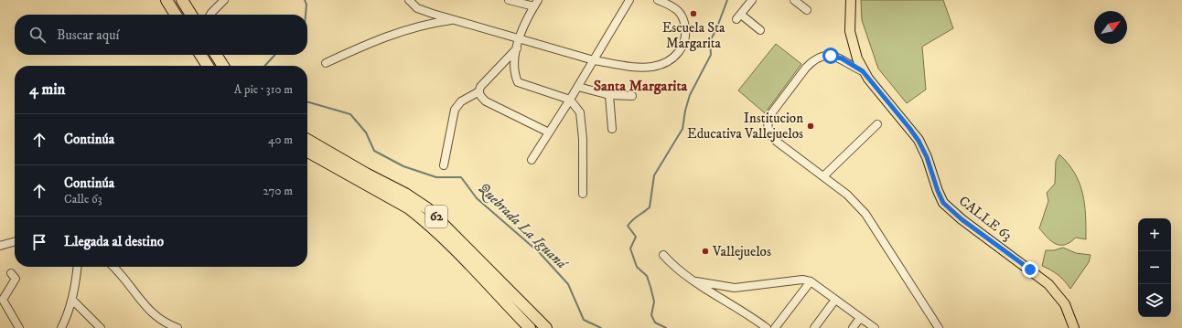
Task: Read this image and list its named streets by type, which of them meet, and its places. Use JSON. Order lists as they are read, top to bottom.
{
  "streets": {
    "highway": ["62"],
    "main road": ["CALLE 63"]
  },
  "districts": ["Santa Margarita"],
  "water": ["Quebrada La Iguaná"],
  "places": ["Escuela Sta Margarita", "Institucion Educativa Vallejuelos", "Vallejuelos"],
  "north": "top right",
  "page": {
    "search": "Buscar aquí",
    "heading": ["4 min", "A pie · 310 m"],
    "list": [
      ["Continúa", "40 m"],
      ["Continúa", "Calle 63", "270 m"],
      "Llegada al destino"
    ],
    "map_buttons": ["+", "−"]
  }
}
